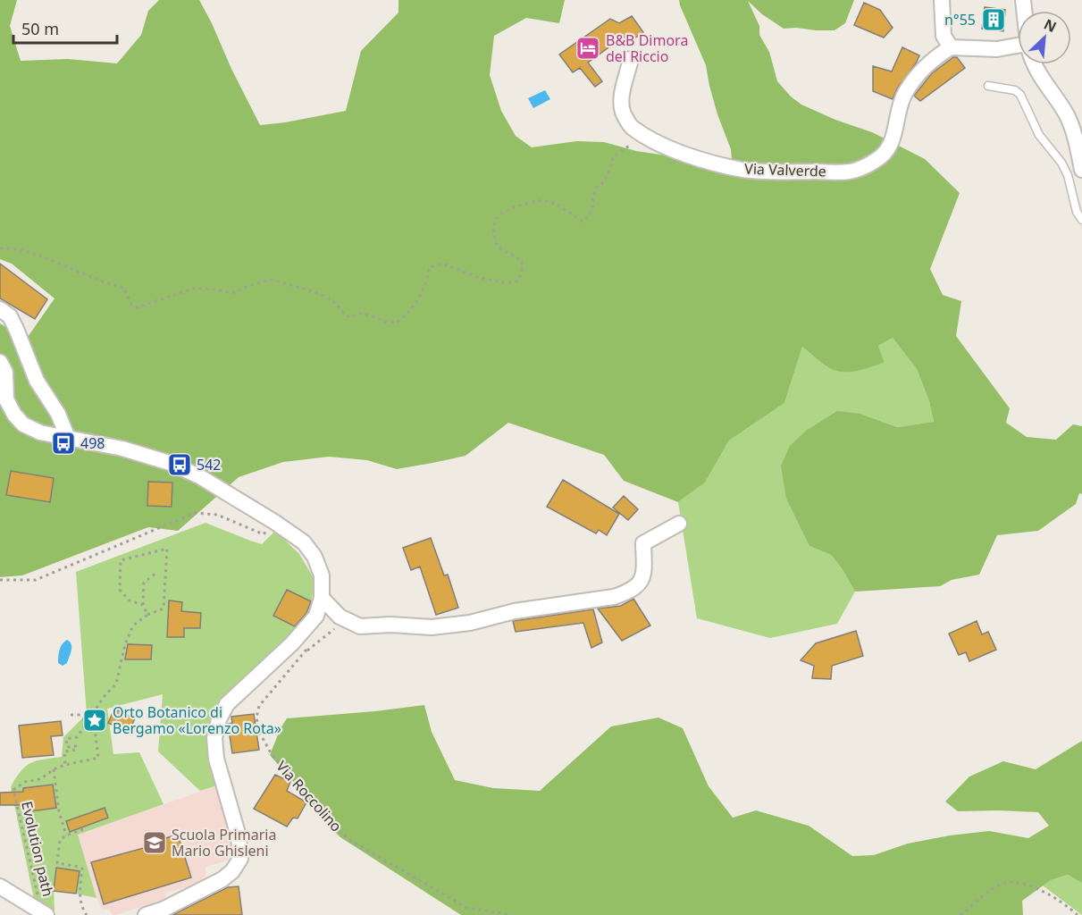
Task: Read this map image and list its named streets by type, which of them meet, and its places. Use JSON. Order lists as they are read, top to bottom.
{
  "streets": {
    "street": ["Via Valverde"],
    "path": ["Via Roccolino", "Evolution path"]
  },
  "places": {
    "building": ["n°55"],
    "hotel": ["B&B Dimora del Riccio"],
    "bus stop": ["498", "542"],
    "place": ["Orto Botanico di Bergamo «Lorenzo Rota»"],
    "school or university": ["Scuola Primaria Mario Ghisleni"]
  },
  "scale_bar": "50 m",
  "north": "top right"
}
